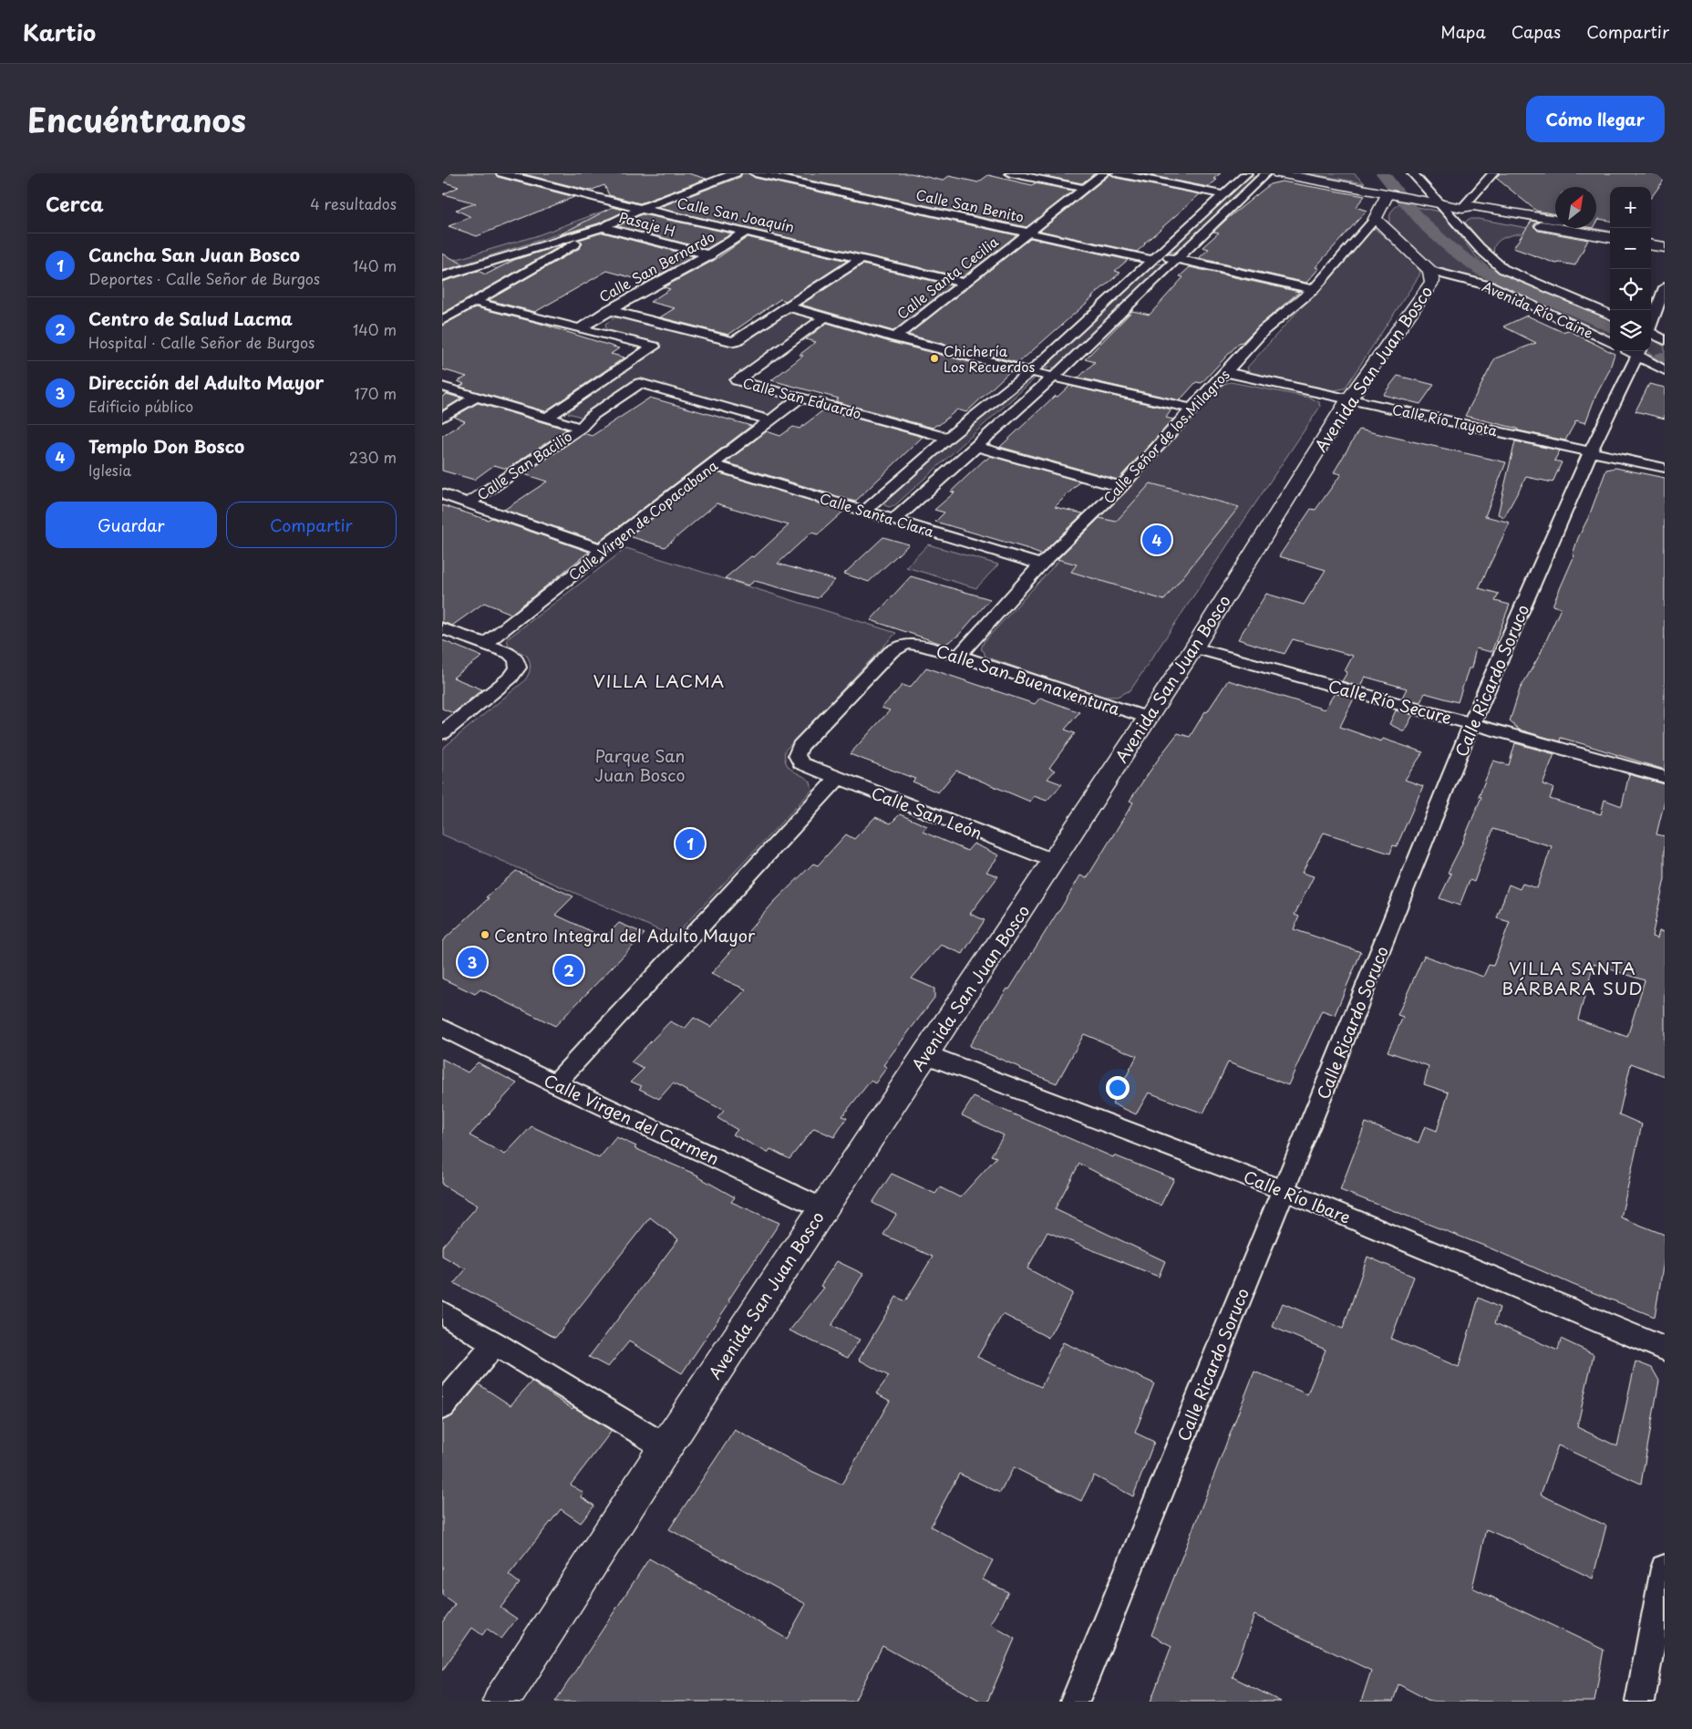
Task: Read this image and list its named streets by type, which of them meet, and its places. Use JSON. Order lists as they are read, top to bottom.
{
  "streets": {
    "main road": ["Avenida Río Caine", "Avenida San Juan Bosco"],
    "street": [
      "Calle San Benito",
      "Calle San Joaquín",
      "Pasaje H",
      "Calle San Bernardo",
      "Calle Santa Cecilia",
      "Calle San Eduardo",
      "Calle Río Tayota",
      "Calle Señor de los Milagros",
      "Calle San Bacilio",
      "Calle Santa Clara",
      "Calle Virgen de Copacabana",
      "Calle San Buenaventura",
      "Calle Ricardo Soruco",
      "Calle Río Secure",
      "Calle San León",
      "Calle Virgen del Carmen",
      "Calle Río Ibare"
    ]
  },
  "crossings": [
    ["Calle San Benito", "Calle Santa Cecilia"],
    ["Calle San Benito", "Calle Señor de los Milagros"],
    ["Calle San Joaquín", "Calle San Bernardo"],
    ["Calle San Joaquín", "Calle Santa Cecilia"],
    ["Pasaje H", "Calle San Bernardo"],
    ["Avenida Río Caine", "Avenida San Juan Bosco"],
    ["Avenida Río Caine", "Calle Señor de los Milagros"],
    ["Avenida San Juan Bosco", "Calle Río Tayota"],
    ["Avenida San Juan Bosco", "Calle San Buenaventura"],
    ["Avenida San Juan Bosco", "Calle Río Secure"],
    ["Avenida San Juan Bosco", "Calle San León"],
    ["Avenida San Juan Bosco", "Calle Virgen del Carmen"],
    ["Avenida San Juan Bosco", "Calle Río Ibare"],
    ["Calle San Eduardo", "Calle Virgen de Copacabana"],
    ["Calle Río Tayota", "Calle Señor de los Milagros"],
    ["Calle Río Tayota", "Calle Ricardo Soruco"],
    ["Calle Señor de los Milagros", "Calle Santa Clara"],
    ["Calle Señor de los Milagros", "Calle San Buenaventura"],
    ["Calle San Bacilio", "Calle Virgen de Copacabana"],
    ["Calle Santa Clara", "Calle Virgen de Copacabana"],
    ["Calle San Buenaventura", "Calle San León"],
    ["Calle Ricardo Soruco", "Calle Río Secure"],
    ["Calle Ricardo Soruco", "Calle Río Ibare"]
  ],
  "districts": ["VILLA LACMA", "VILLA SANTA BÁRBARA SUD"],
  "parks": ["Parque San Juan Bosco"],
  "places": ["Chichería Los Recuerdos", "Centro Integral del Adulto Mayor"],
  "north": "top right",
  "page": {
    "header": "Kartio",
    "nav": ["Mapa", "Capas", "Compartir"],
    "title": "Encuéntranos",
    "buttons": [
      "Cómo llegar",
      ["Guardar", "Compartir"]
    ],
    "heading": ["Cerca", "4 resultados"],
    "map_buttons": ["+", "−"],
    "list": [
      {
        "mark": "1",
        "name": "Cancha San Juan Bosco",
        "note": "Deportes · Calle Señor de Burgos",
        "value": "140 m"
      },
      {
        "mark": "2",
        "name": "Centro de Salud Lacma",
        "note": "Hospital · Calle Señor de Burgos",
        "value": "140 m"
      },
      {
        "mark": "3",
        "name": "Dirección del Adulto Mayor",
        "note": "Edificio público",
        "value": "170 m"
      },
      {
        "mark": "4",
        "name": "Templo Don Bosco",
        "note": "Iglesia",
        "value": "230 m"
      }
    ],
    "pins": [
      "4",
      "1",
      "3",
      "2"
    ]
  }
}
